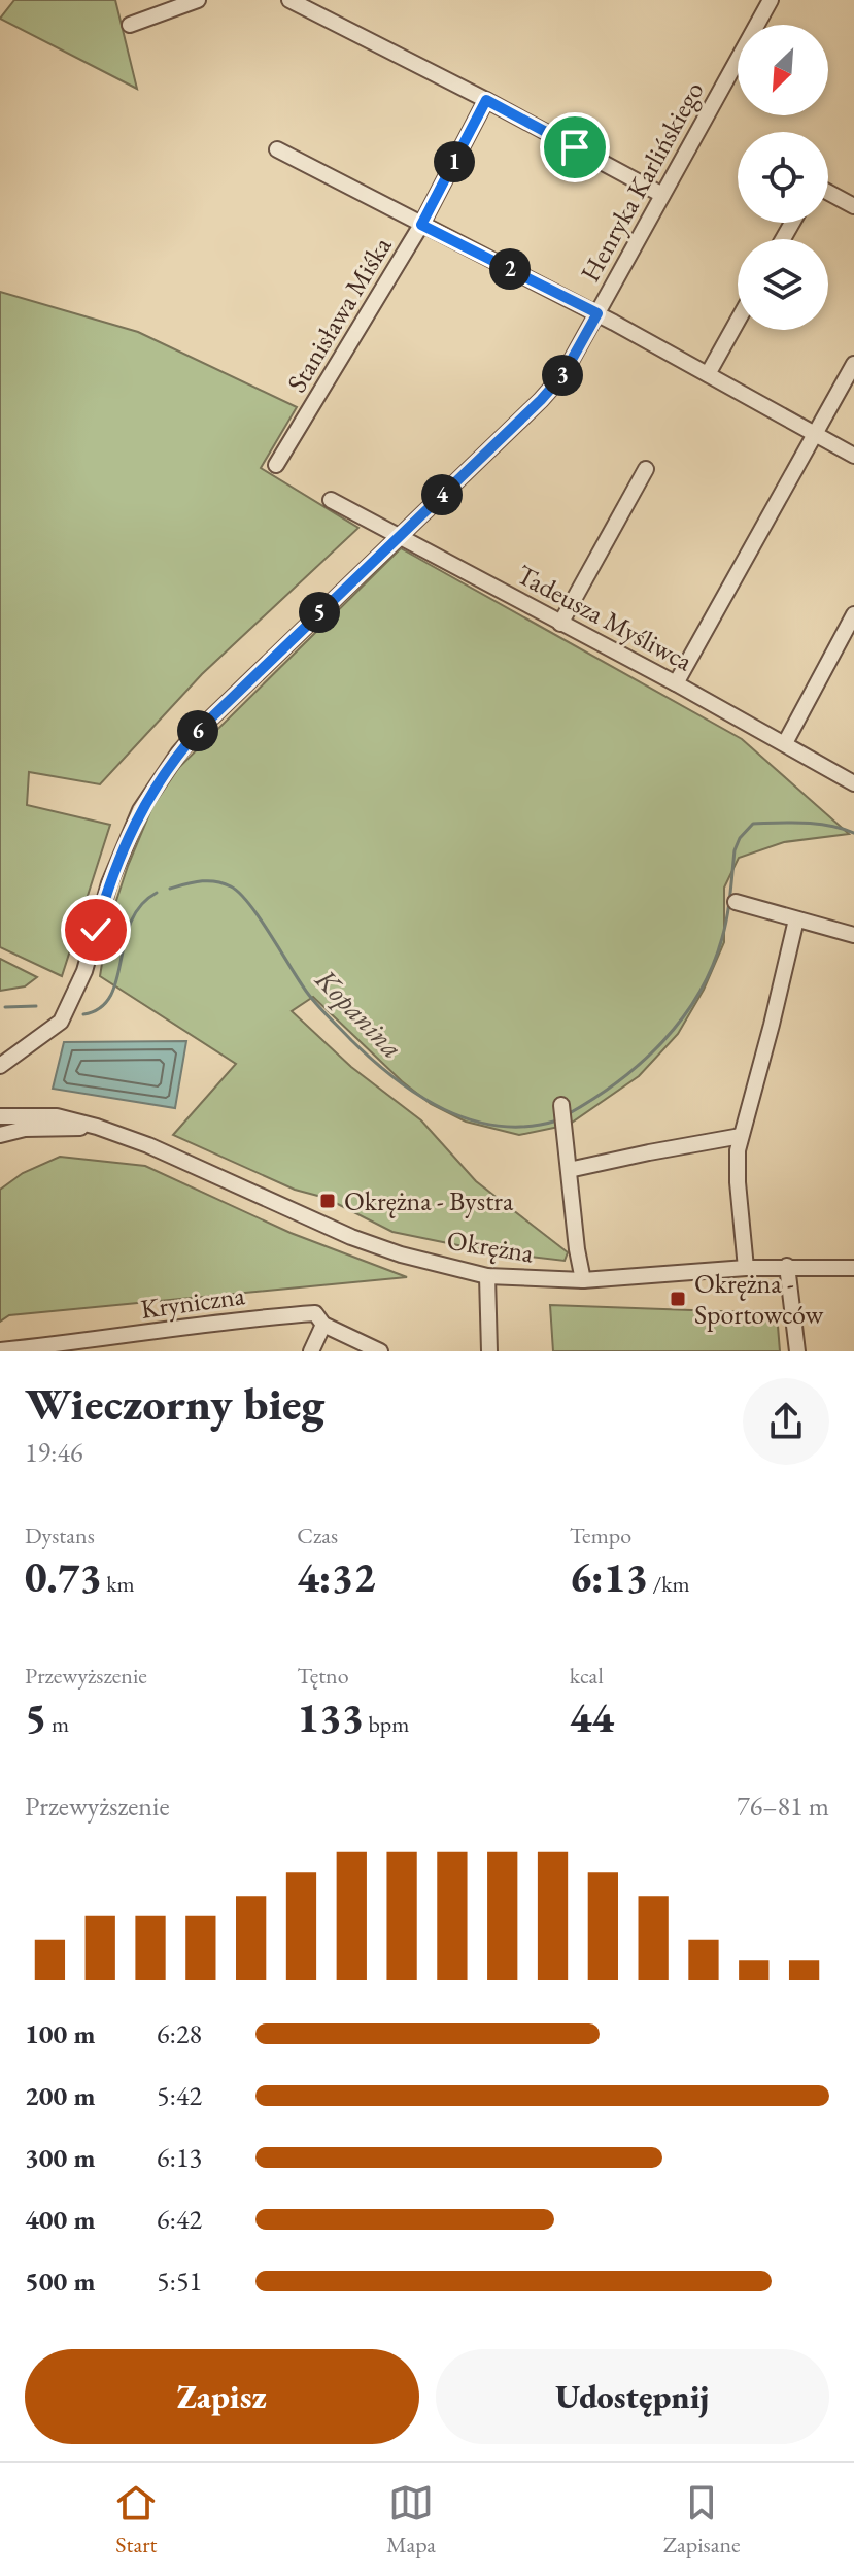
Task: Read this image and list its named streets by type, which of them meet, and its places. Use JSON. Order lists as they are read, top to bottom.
{
  "streets": {
    "street": [
      "Henryka Karlińskiego",
      "Stanisława Miśka",
      "Tadeusza Myśliwca",
      "Okrężna",
      "Kryniczna"
    ]
  },
  "crossings": [
    ["Henryka Karlińskiego", "Tadeusza Myśliwca"]
  ],
  "water": ["Kopanina"],
  "places": {
    "transit": ["Okrężna - Bystra", "Okrężna - Sportowców"]
  },
  "north": "bottom left",
  "page": {
    "pins": [
      "1",
      "2",
      "3",
      "4",
      "5",
      "6"
    ],
    "heading": ["Wieczorny bieg", "19:46"],
    "stats": [
      ["Dystans", "0.73 km"],
      ["Czas", "4:32"],
      ["Tempo", "6:13 /km"],
      ["Przewyższenie", "5 m"],
      ["Tętno", "133 bpm"],
      ["kcal", "44"]
    ],
    "chart": ["Przewyższenie", "76–81 m"],
    "list": [
      {
        "name": "100 m",
        "note": "6:28"
      },
      {
        "name": "200 m",
        "note": "5:42"
      },
      {
        "name": "300 m",
        "note": "6:13"
      },
      {
        "name": "400 m",
        "note": "6:42"
      },
      {
        "name": "500 m",
        "note": "5:51"
      }
    ],
    "buttons": ["Zapisz", "Udostępnij"],
    "tabs": ["Start", "Mapa", "Zapisane"]
  }
}
